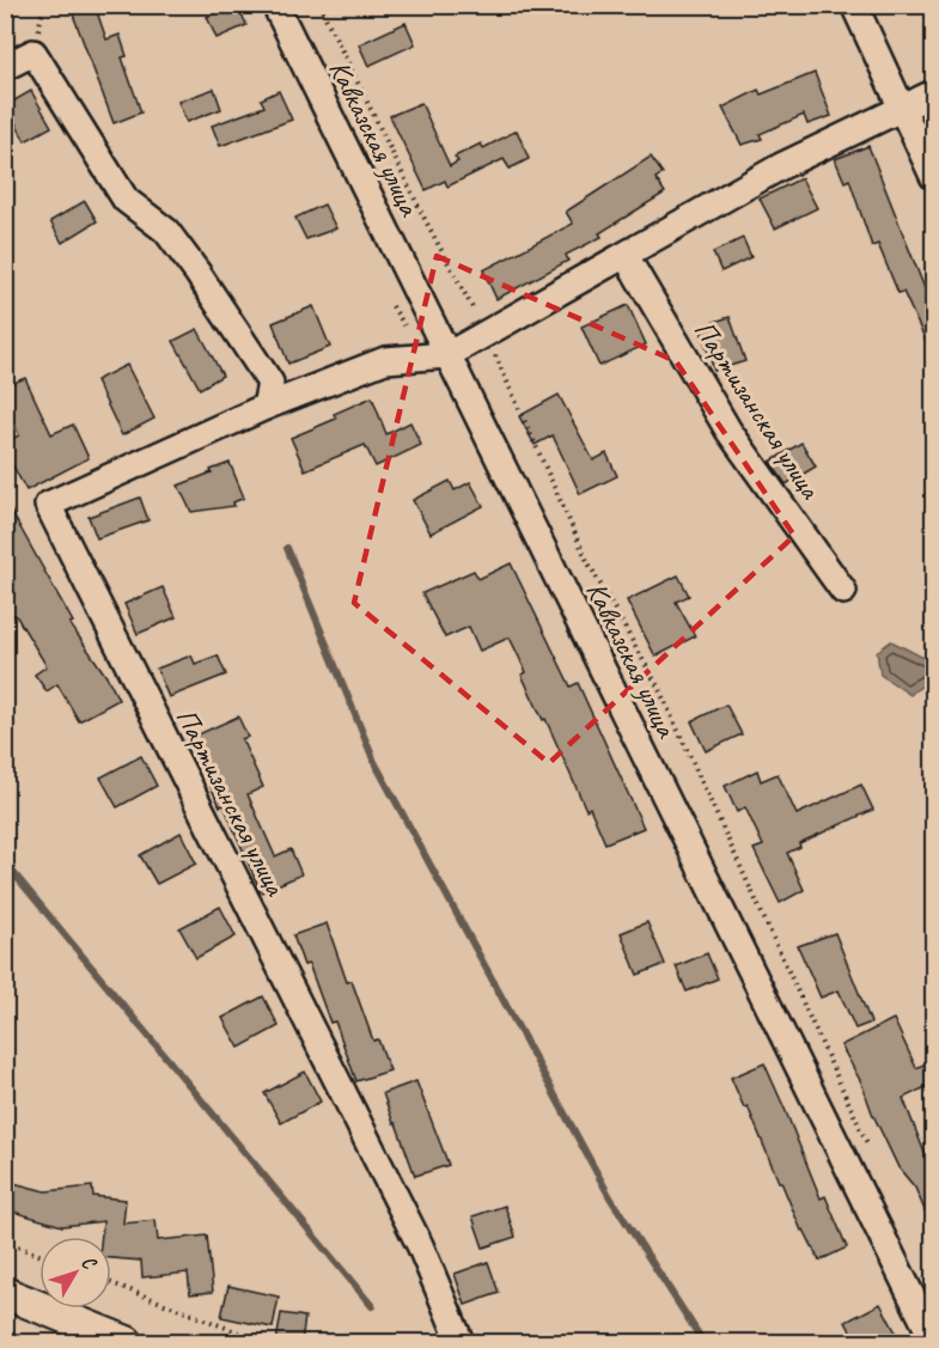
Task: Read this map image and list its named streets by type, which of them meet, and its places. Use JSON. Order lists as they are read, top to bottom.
{
  "streets": {
    "street": ["Кавказская улица", "Партизанская улица"]
  },
  "crossings": [
    ["Кавказская улица", "Партизанская улица"]
  ],
  "north": "top right"
}
